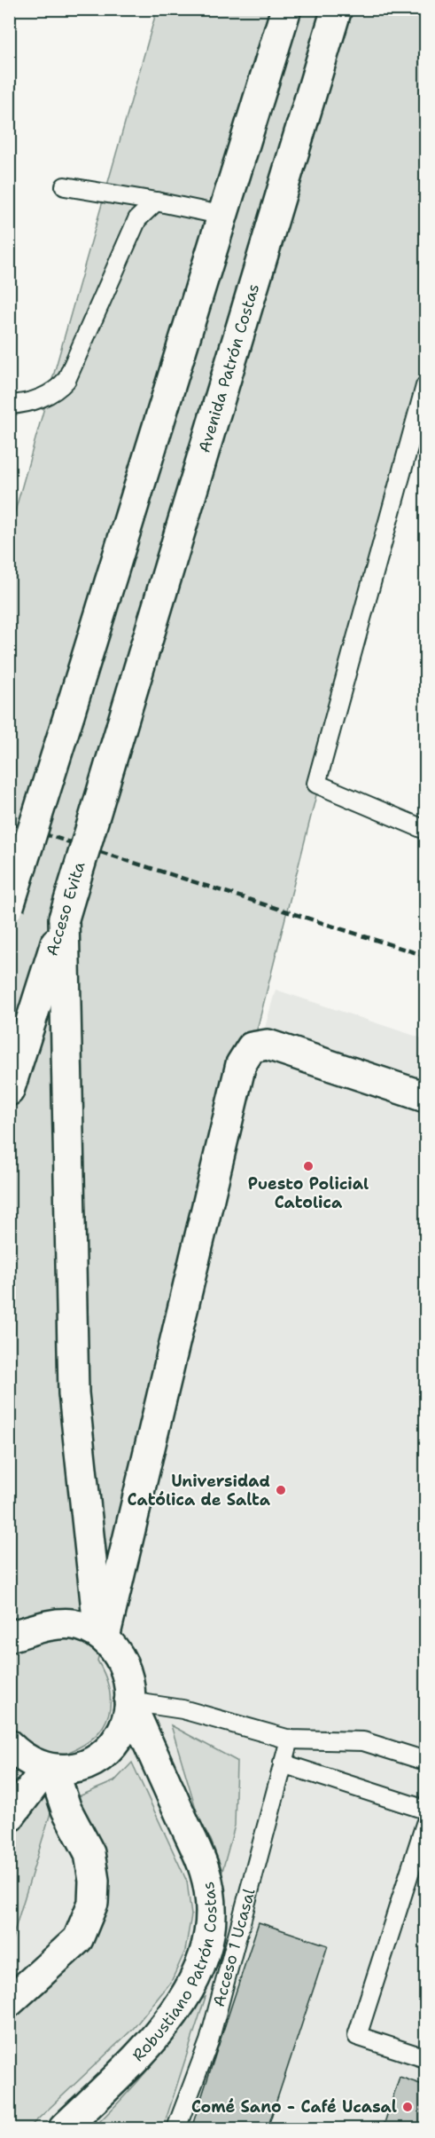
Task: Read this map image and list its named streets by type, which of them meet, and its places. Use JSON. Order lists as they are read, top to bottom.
{
  "streets": {
    "main road": ["Avenida Patrón Costas", "Acceso Evita", "Robustiano Patrón Costas"],
    "lane": ["Acceso 1 Ucasal"]
  },
  "crossings": [
    ["Avenida Patrón Costas", "Acceso Evita"]
  ],
  "places": ["Puesto Policial Catolica", "Universidad Católica de Salta", "Comé Sano - Café Ucasal"]
}
